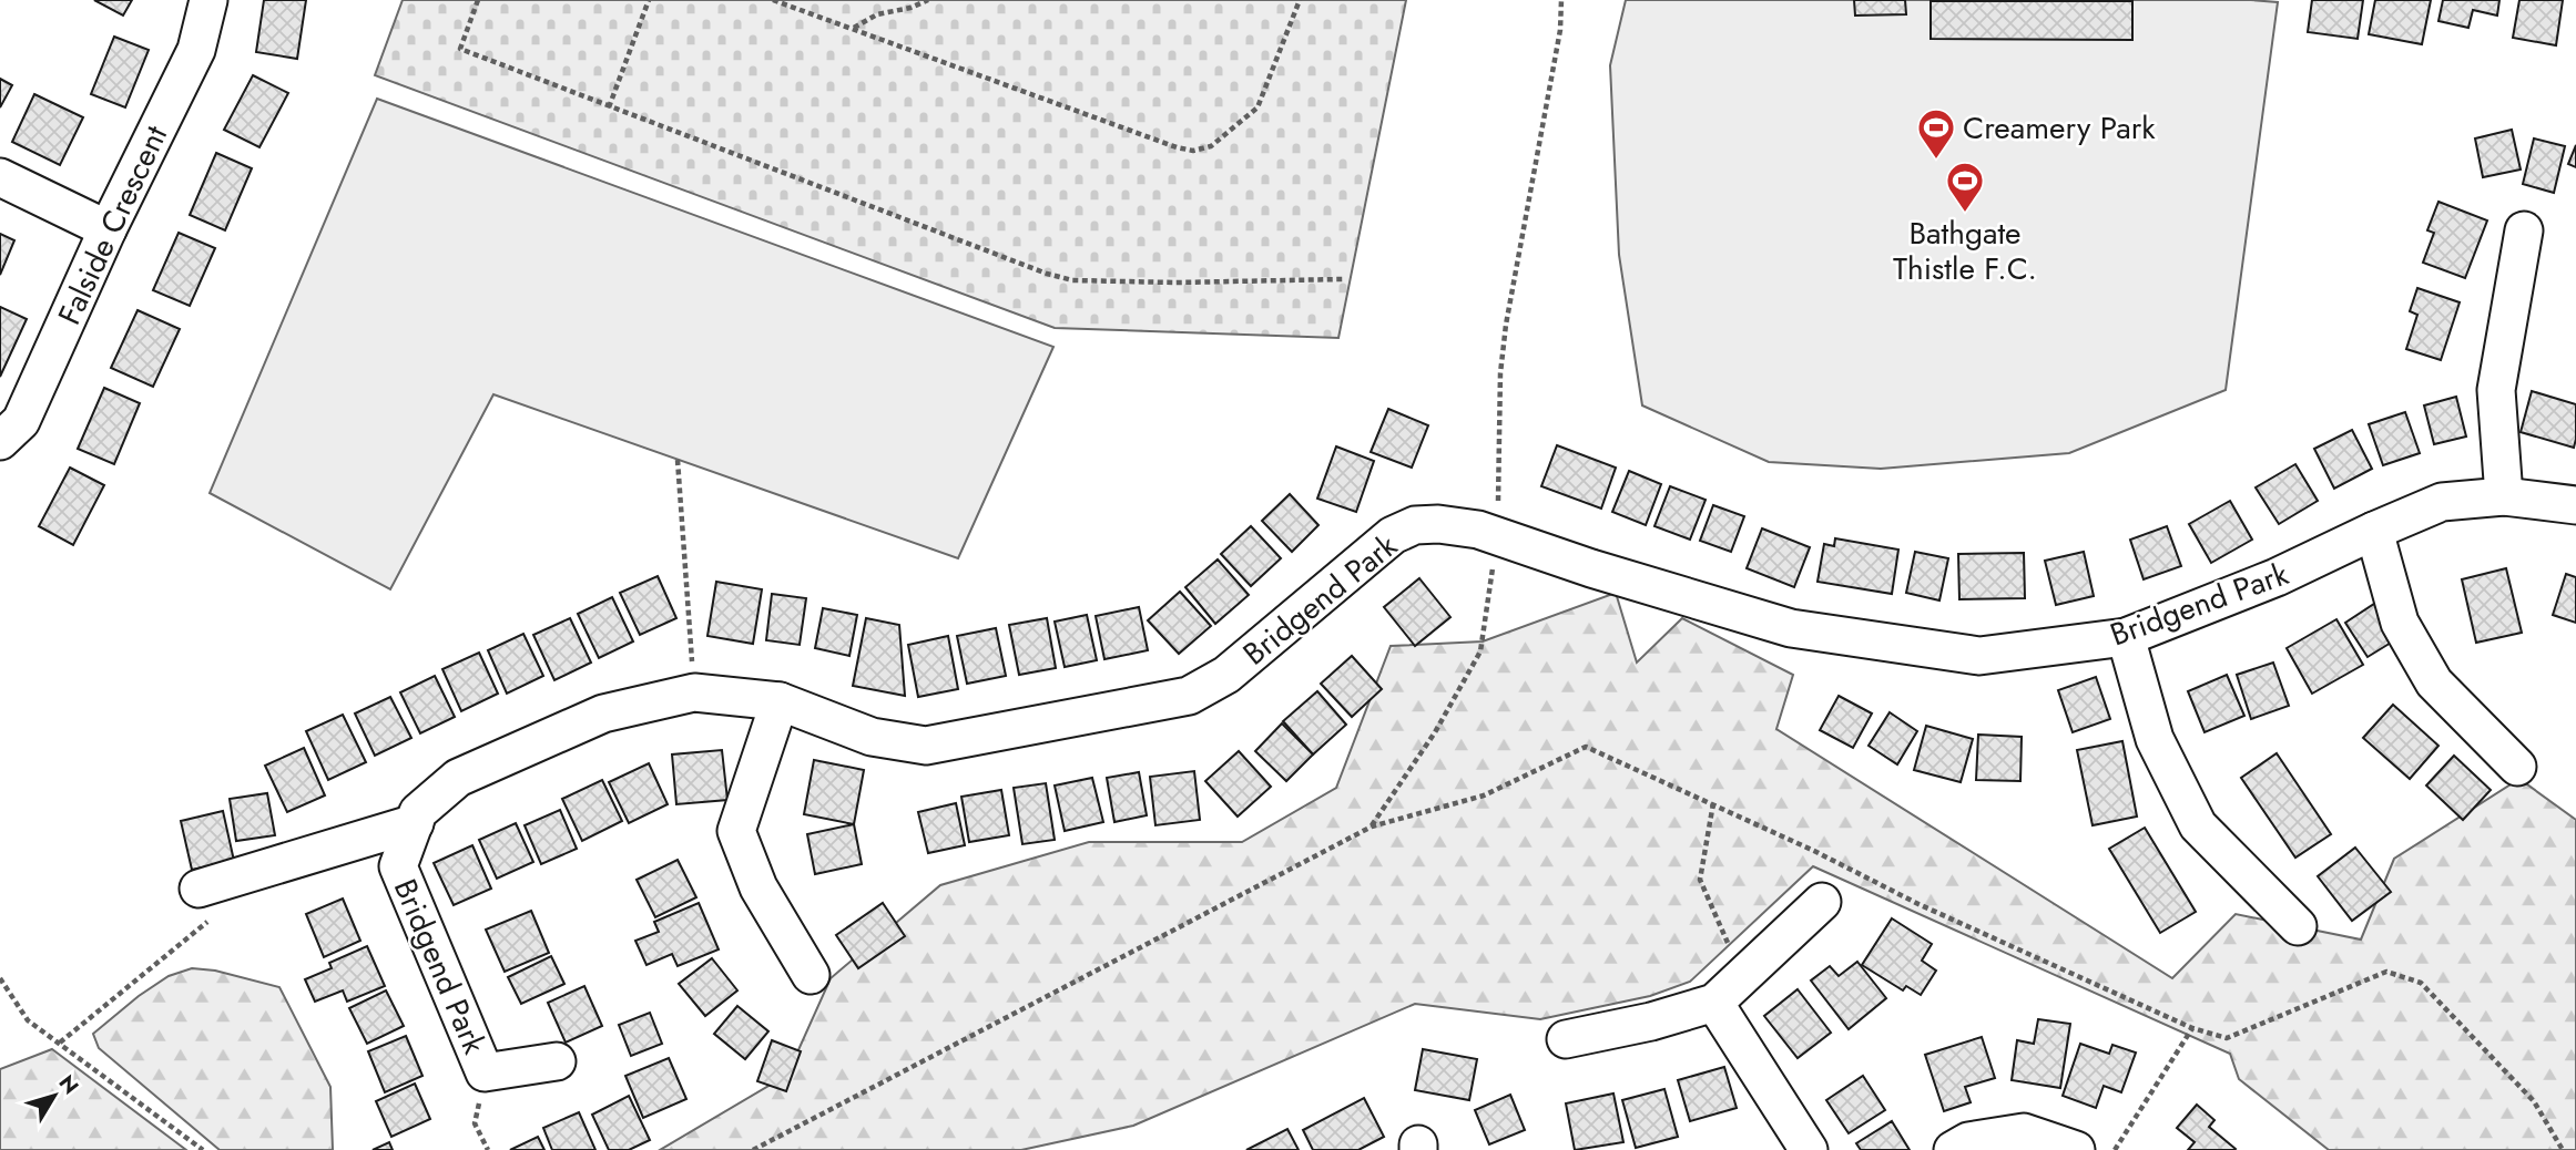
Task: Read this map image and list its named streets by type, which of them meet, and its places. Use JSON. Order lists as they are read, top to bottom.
{
  "streets": {
    "street": ["Falside Crescent", "Bridgend Park"]
  },
  "places": {
    "sports": ["Creamery Park", "Bathgate Thistle F.C."]
  },
  "north": "top right"
}
